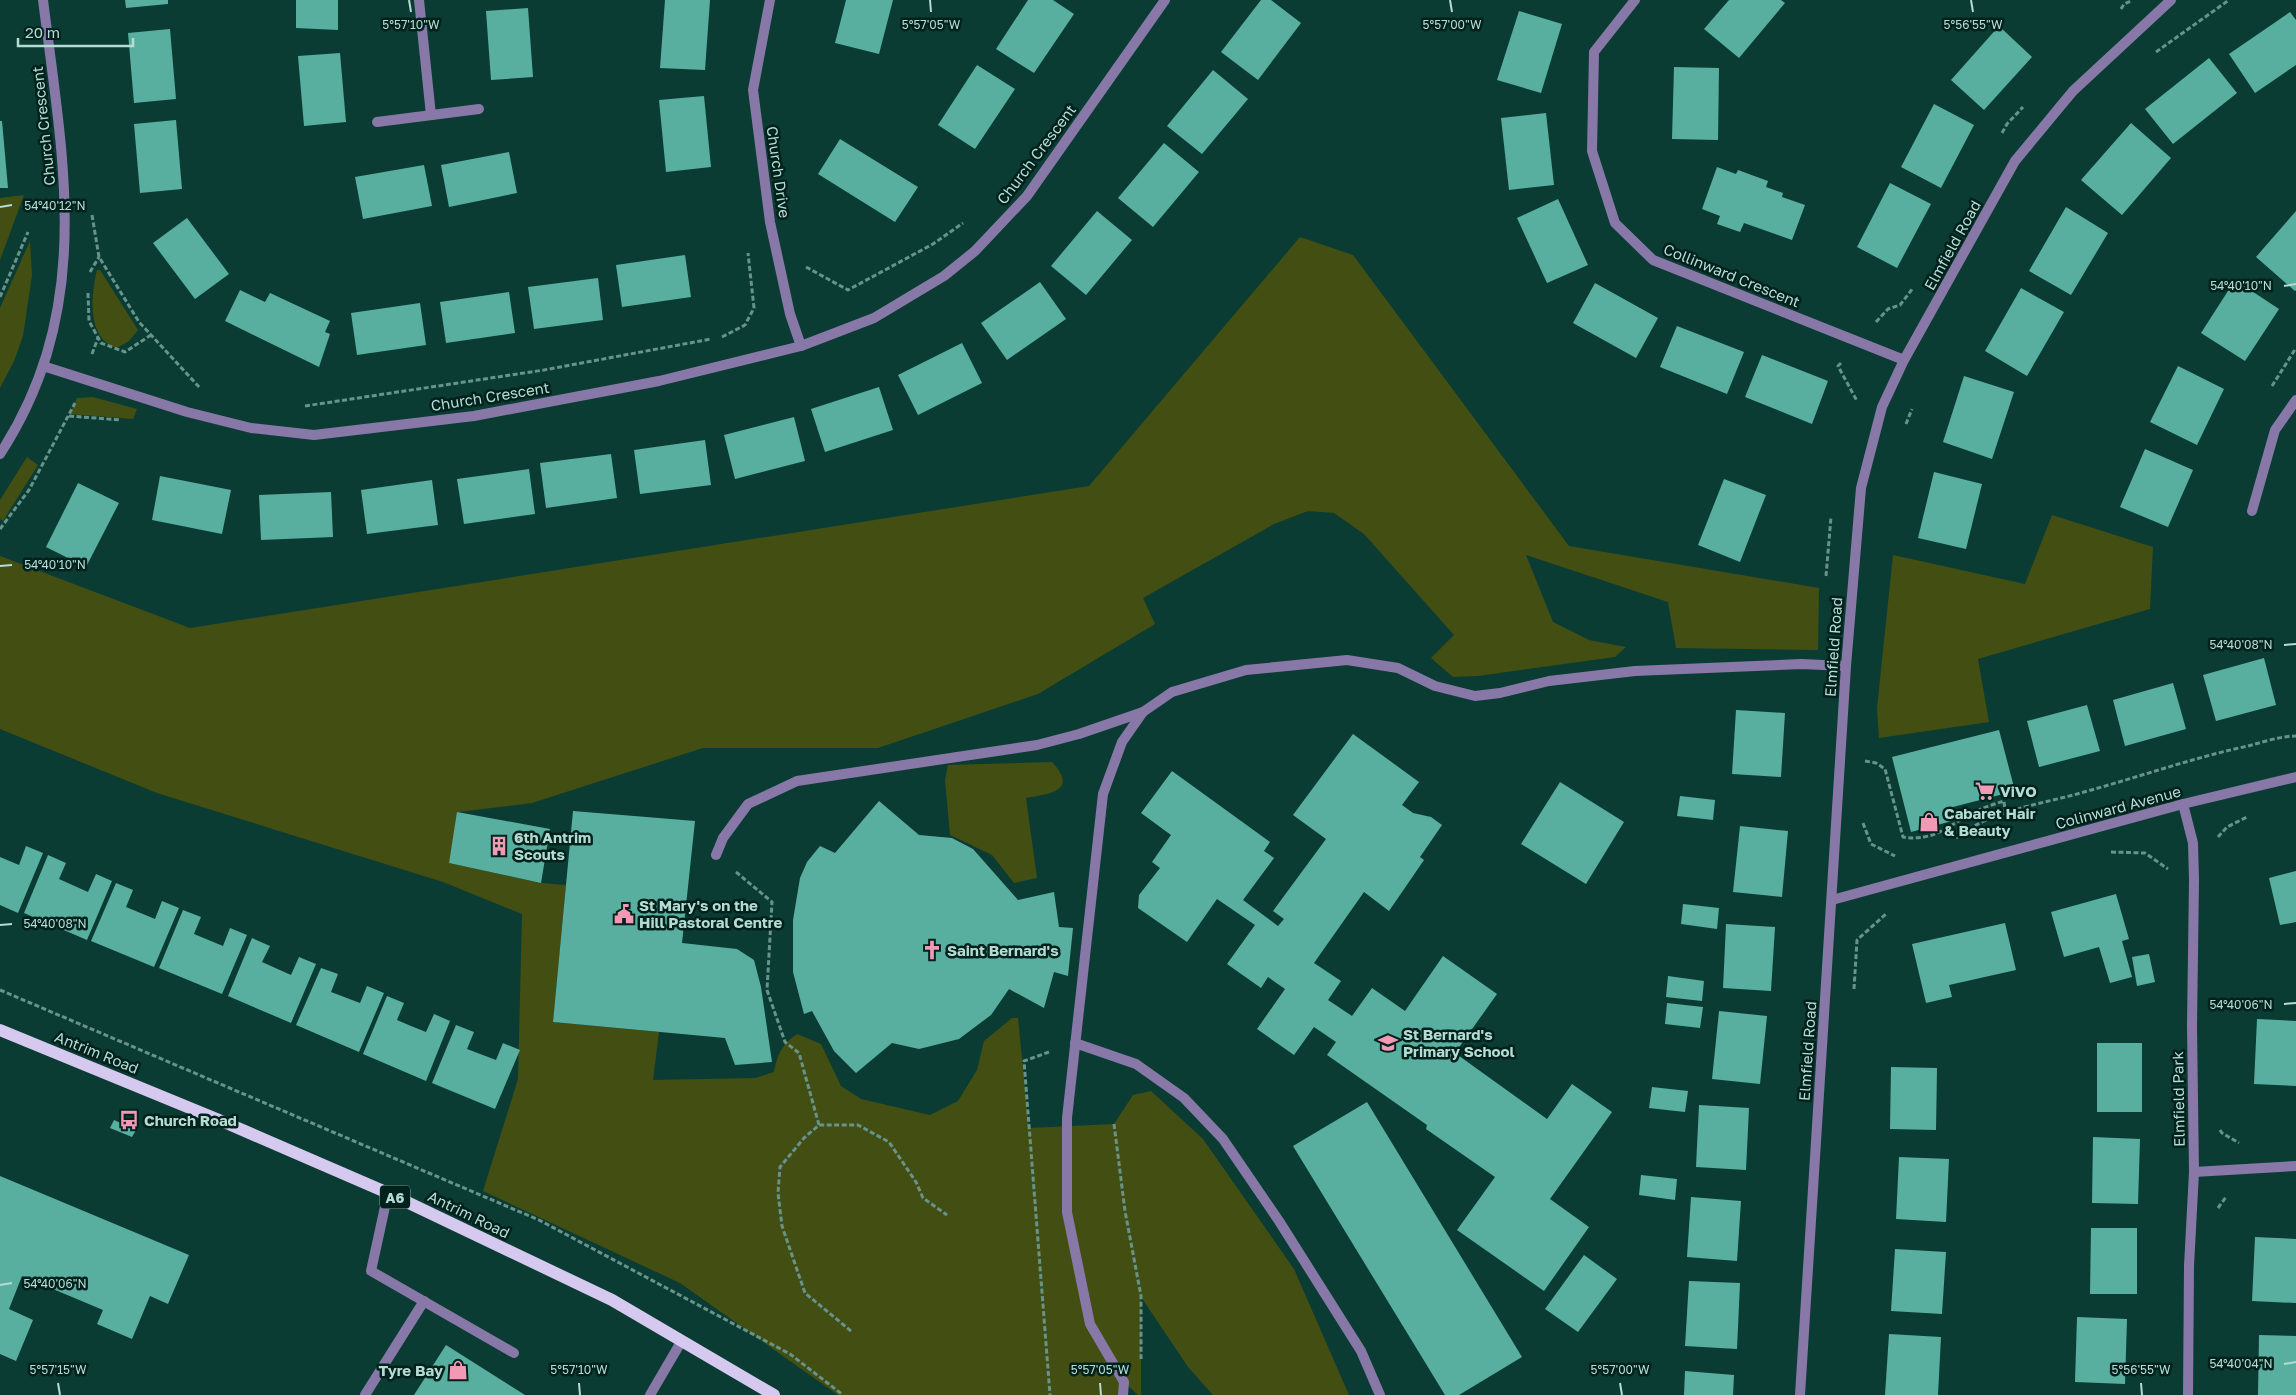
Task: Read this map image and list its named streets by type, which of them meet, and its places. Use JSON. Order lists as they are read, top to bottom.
{
  "streets": {
    "main road": ["Antrim Road", "A6"],
    "street": [
      "Church Crescent",
      "Church Drive",
      "Elmfield Road",
      "Collinward Crescent",
      "Colinward Avenue",
      "Elmfield Park"
    ]
  },
  "crossings": [
    ["Church Crescent", "Church Drive"],
    ["Elmfield Road", "Collinward Crescent"],
    ["Elmfield Road", "Colinward Avenue"],
    ["Colinward Avenue", "Elmfield Park"]
  ],
  "places": {
    "supermarket": ["ViVO"],
    "shop": ["Cabaret Hair & Beauty", "Tyre Bay"],
    "building": ["6th Antrim Scouts"],
    "public building": ["St Mary's on the Hill Pastoral Centre"],
    "church": ["Saint Bernard's"],
    "school or university": ["St Bernard's Primary School"],
    "bus stop": ["Church Road"]
  },
  "scale_bar": "20 m",
  "coordinates": [
    "5°57'10\"W",
    "5°57'05\"W",
    "5°57'00\"W",
    "5°56'55\"W",
    "54°40'12\"N",
    "54°40'10\"N",
    "54°40'08\"N",
    "54°40'06\"N",
    "54°40'04\"N",
    "5°57'15\"W"
  ]
}
